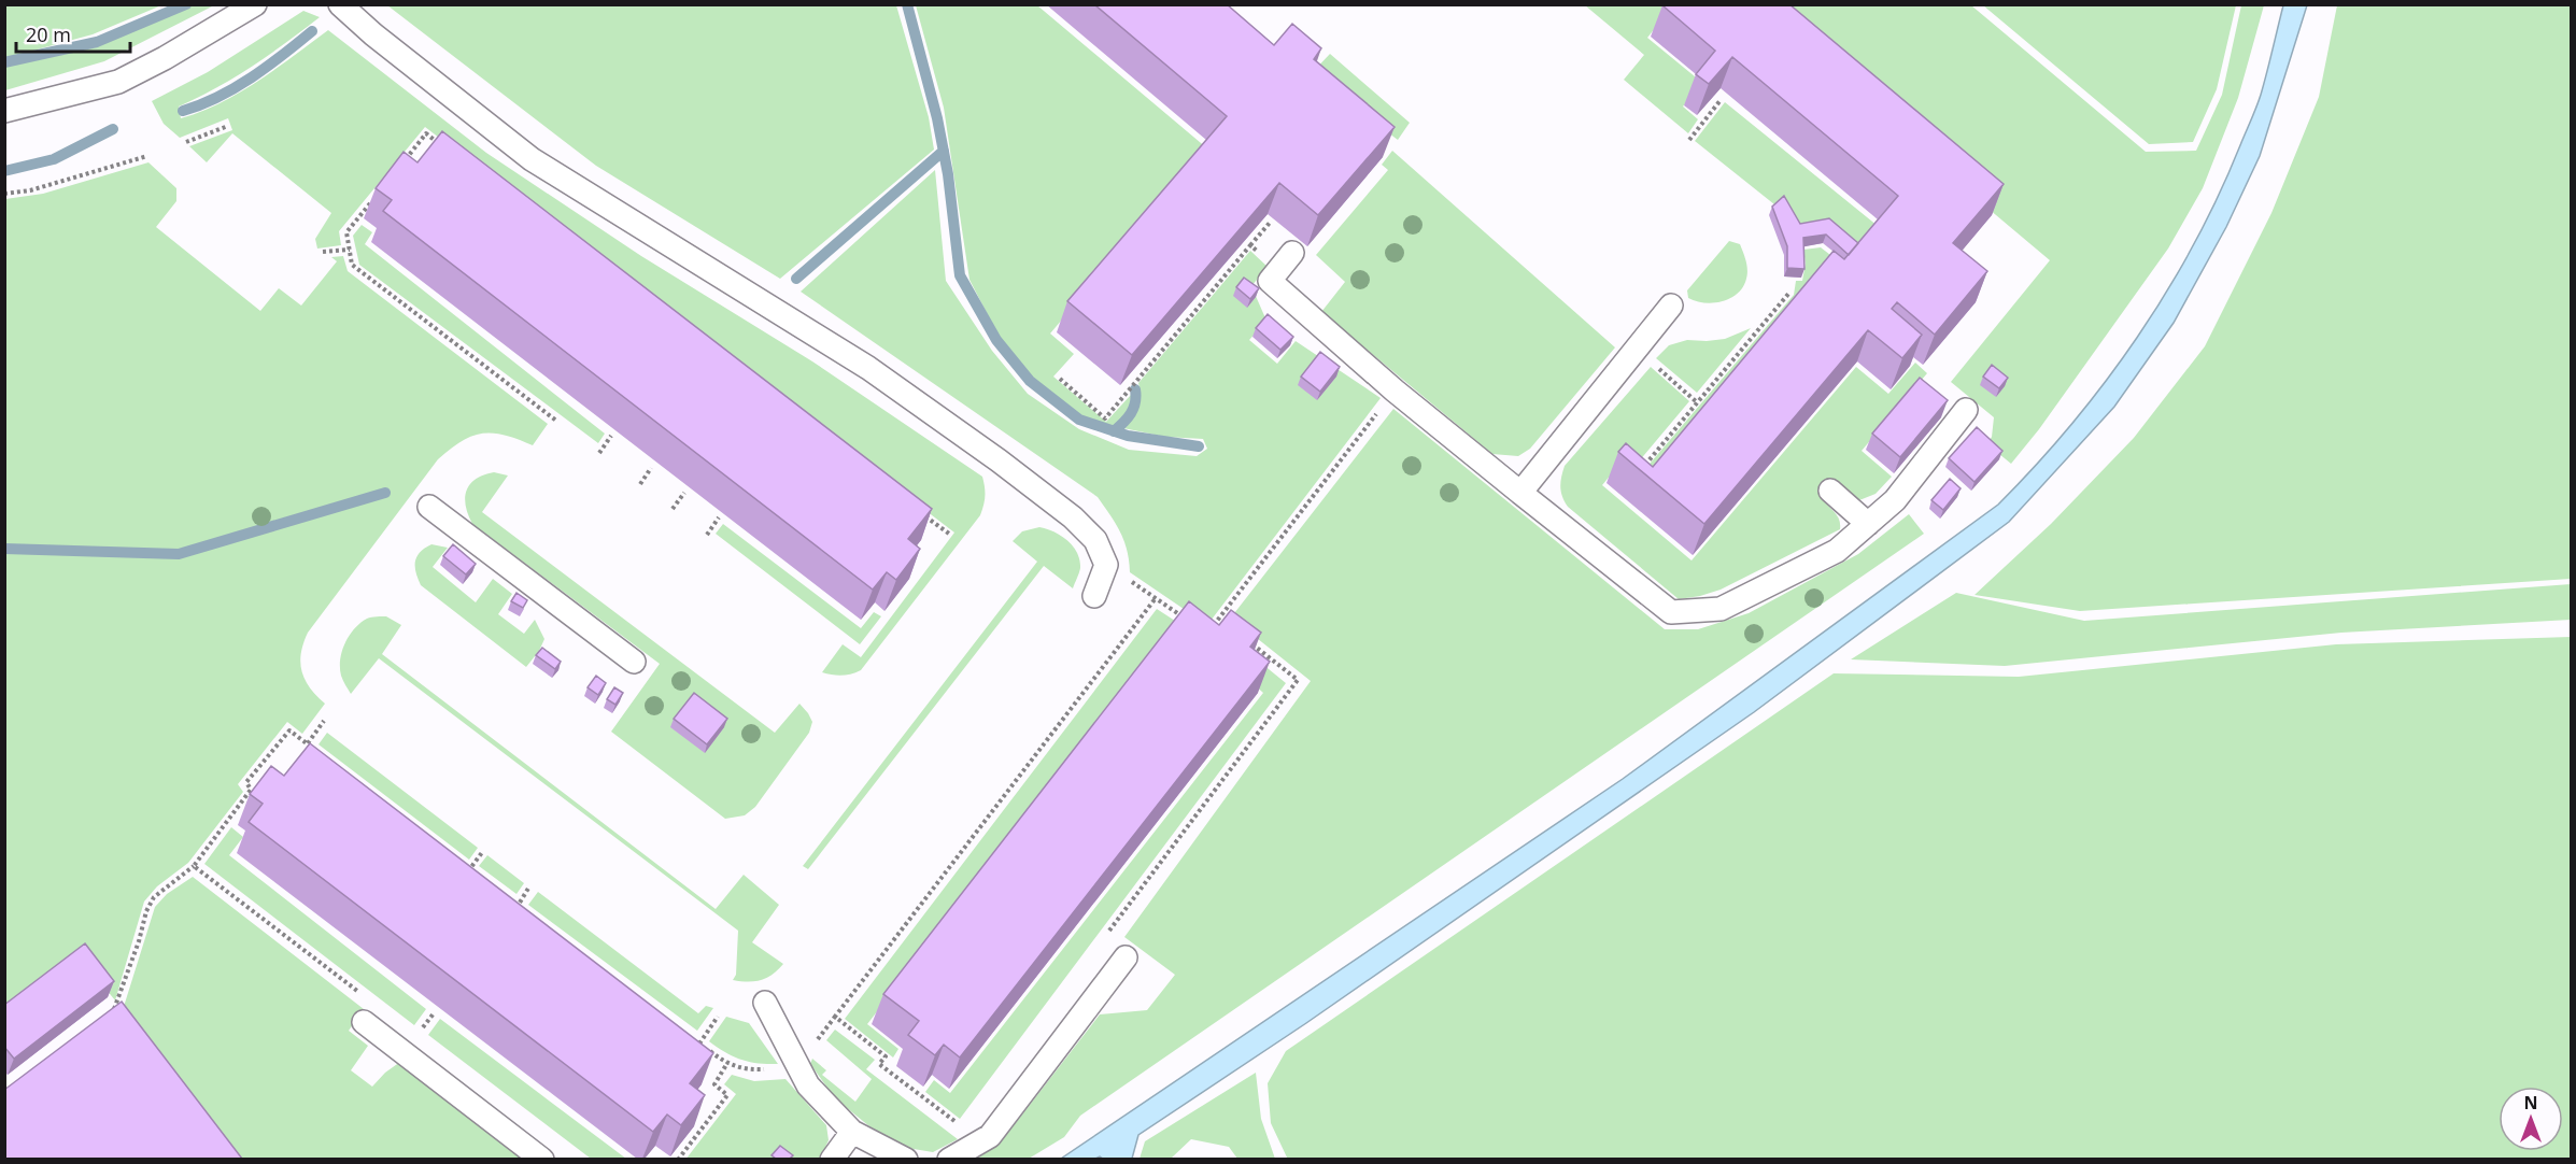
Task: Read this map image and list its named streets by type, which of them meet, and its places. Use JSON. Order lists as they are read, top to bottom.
{
  "scale_bar": "20 m",
  "north": "top"
}
